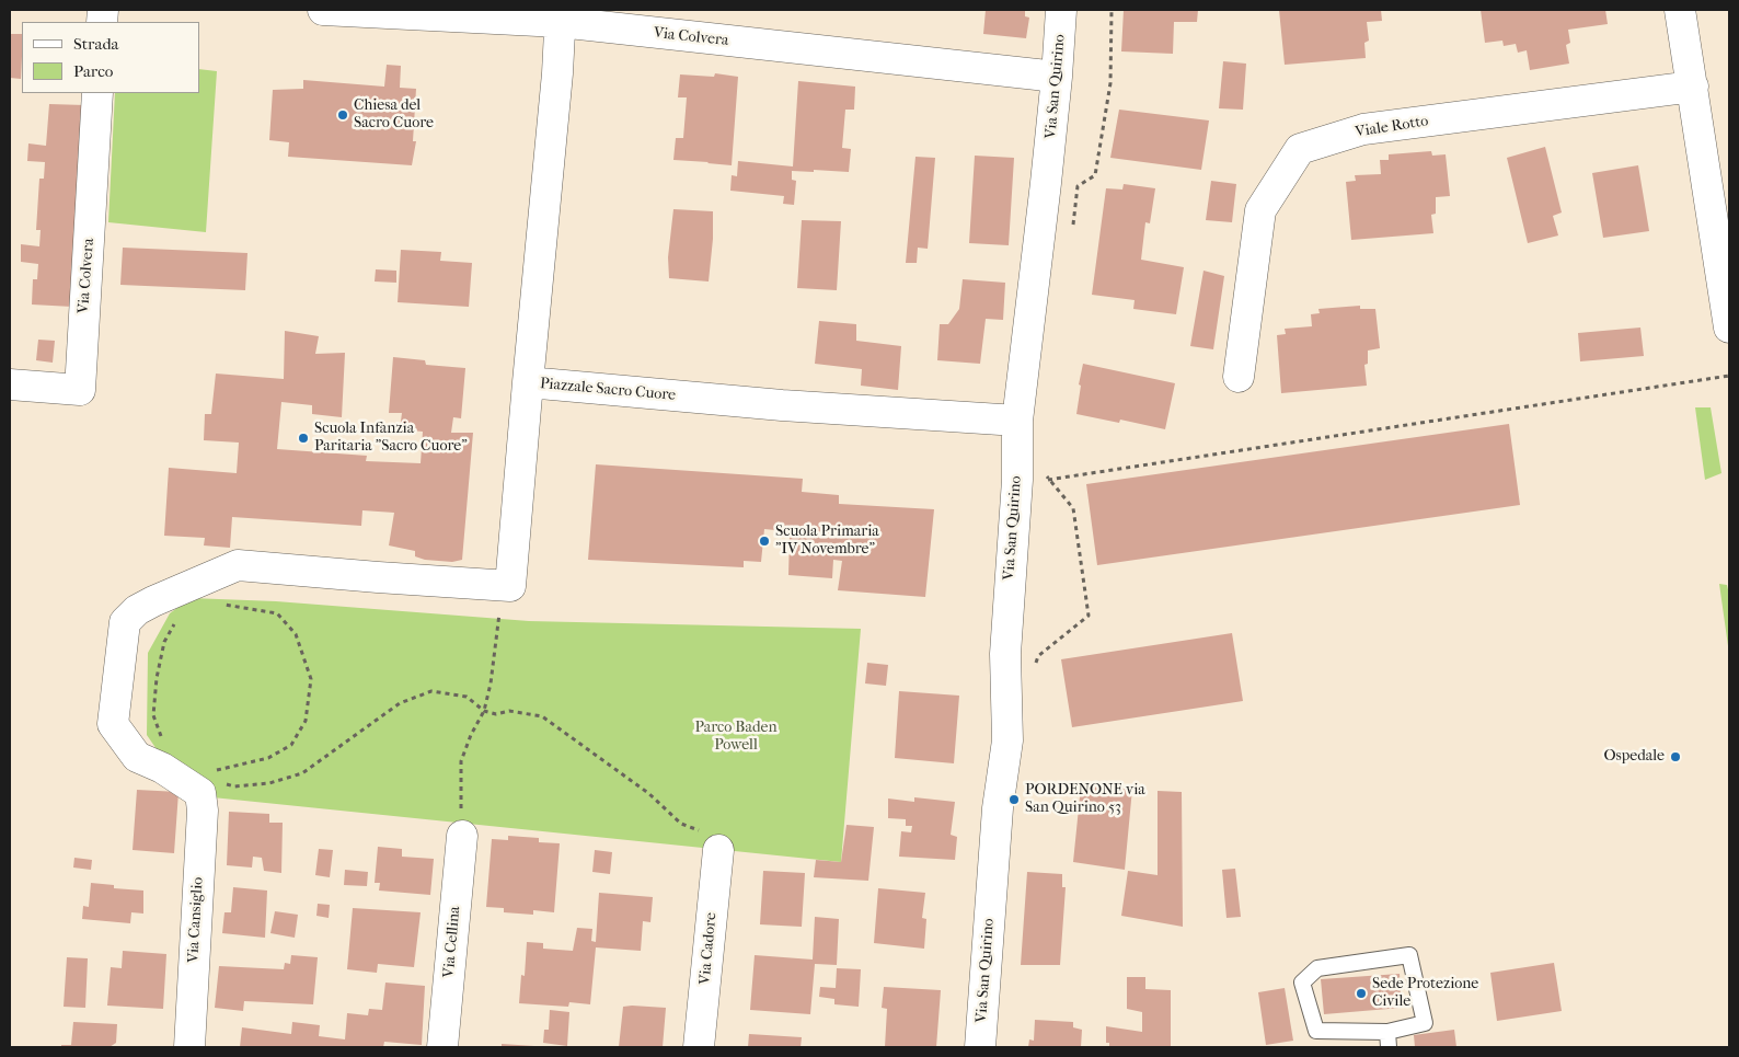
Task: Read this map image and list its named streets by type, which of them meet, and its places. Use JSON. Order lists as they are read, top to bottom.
{
  "streets": {
    "street": [
      "Via Colvera",
      "Via San Quirino",
      "Viale Rotto",
      "Piazzale Sacro Cuore",
      "Via Cansiglio",
      "Via Cellina",
      "Via Cadore"
    ]
  },
  "crossings": [
    ["Via Colvera", "Via San Quirino"],
    ["Via Colvera", "Piazzale Sacro Cuore"],
    ["Via San Quirino", "Piazzale Sacro Cuore"]
  ],
  "parks": ["Parco Baden Powell"],
  "places": [
    "Chiesa del Sacro Cuore",
    "Scuola Infanzia Paritaria \"Sacro Cuore\"",
    "Scuola Primaria \"IV Novembre\"",
    "Ospedale",
    "PORDENONE via San Quirino 53",
    "Sede Protezione Civile"
  ],
  "legend": ["Strada", "Parco"]
}
